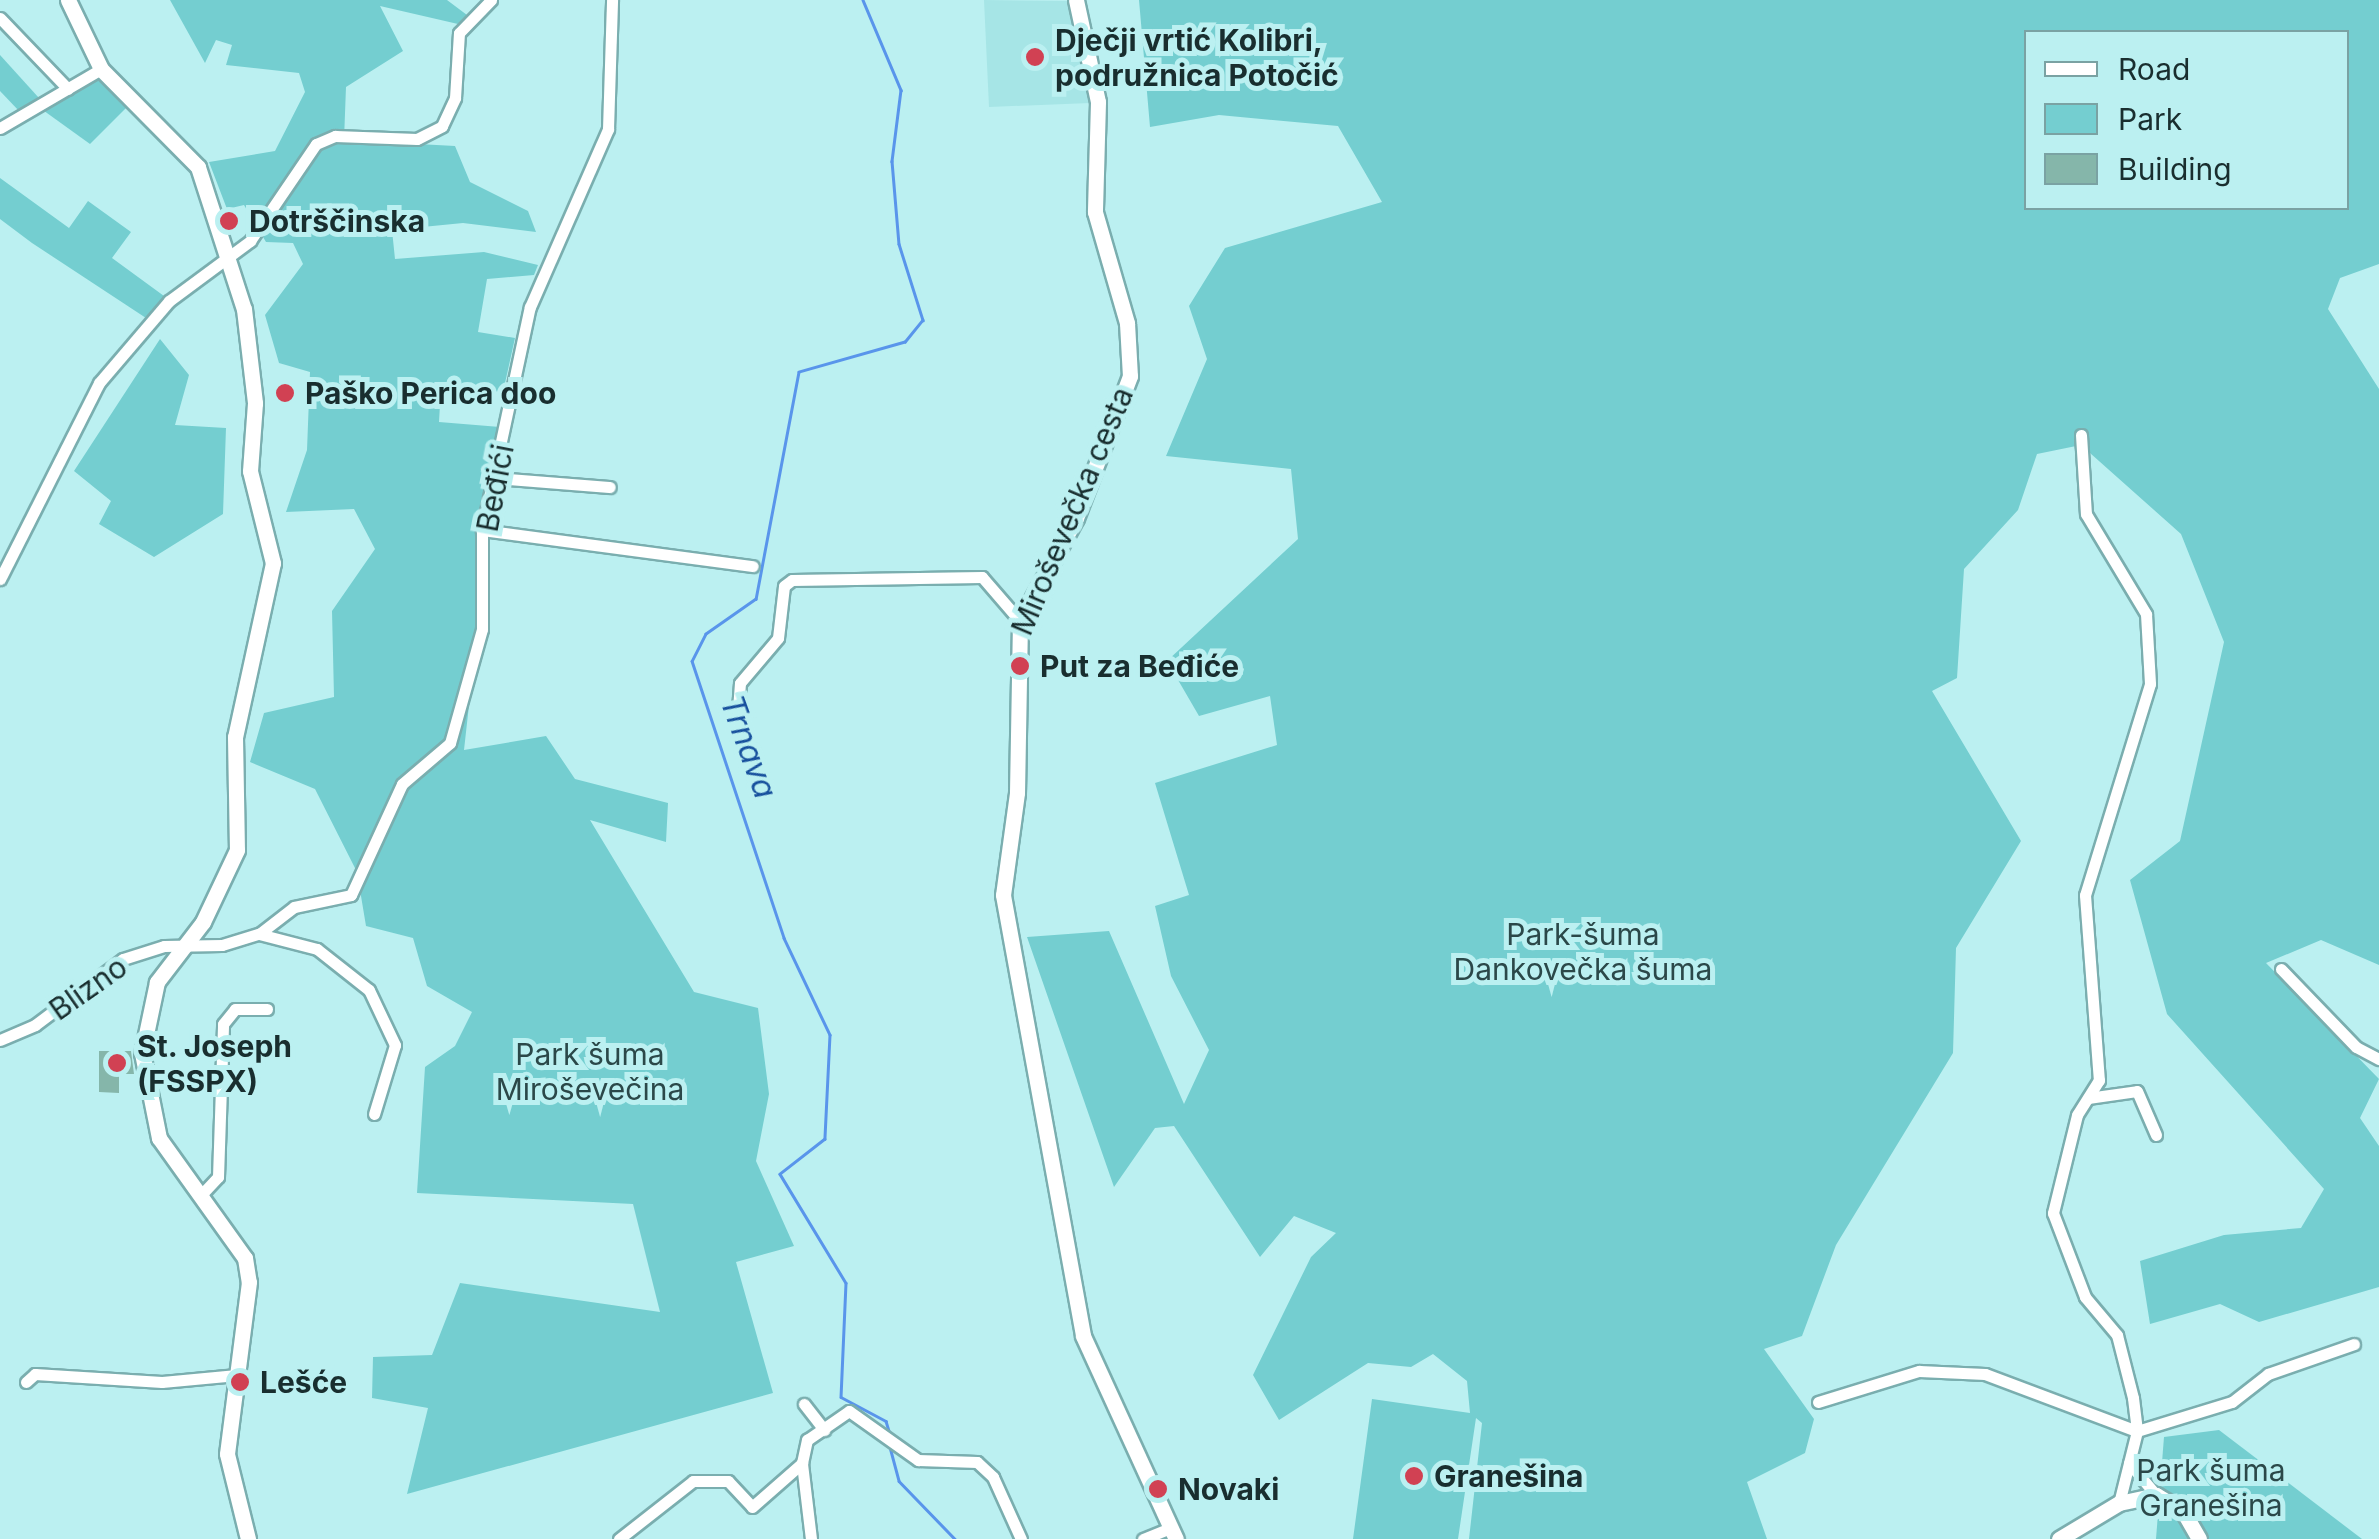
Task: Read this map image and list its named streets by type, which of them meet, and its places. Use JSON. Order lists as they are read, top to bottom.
{
  "streets": {
    "street": ["Beđići", "Miroševečka cesta", "Blizno"]
  },
  "crossings": [
    ["Beđići", "Blizno"]
  ],
  "water": ["Trnava"],
  "parks": ["Park-šuma Dankovečka šuma", "Park šuma Miroševečina", "Park šuma Granešina"],
  "places": [
    "Dječji vrtić Kolibri, podružnica Potočić",
    "Dotrščinska",
    "Paško Perica doo",
    "Put za Beđiće",
    "St. Joseph (FSSPX)",
    "Lešće",
    "Granešina",
    "Novaki"
  ],
  "legend": ["Road", "Park", "Building"]
}
